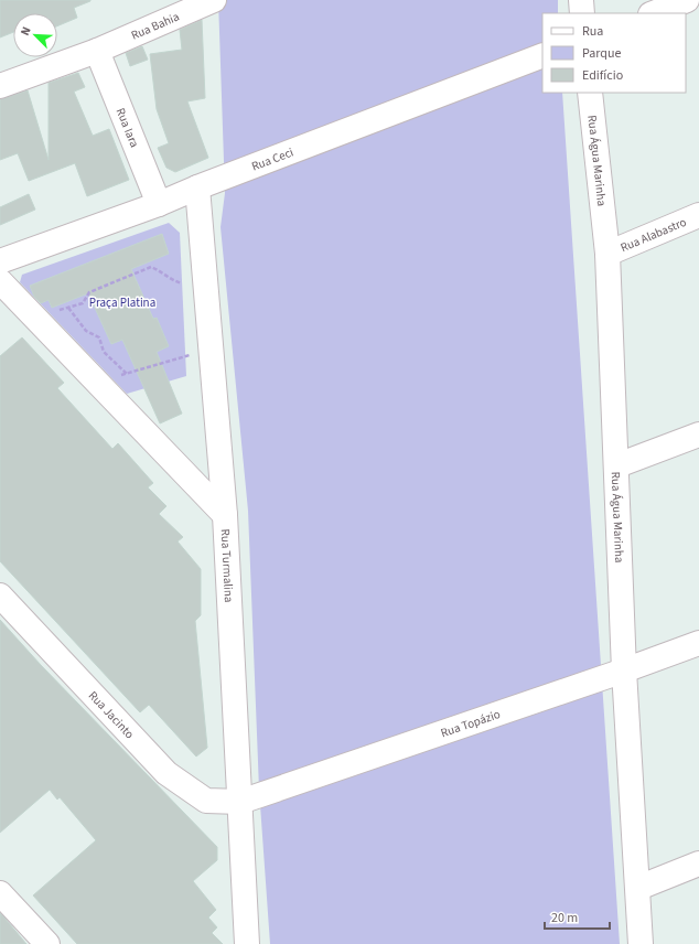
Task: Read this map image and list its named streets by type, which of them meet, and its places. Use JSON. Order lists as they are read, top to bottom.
{
  "streets": {
    "street": [
      "Rua Bahia",
      "Rua Iara",
      "Rua Ceci",
      "Rua Água Marinha",
      "Rua Alabastro",
      "Rua Turmalina",
      "Rua Jacinto",
      "Rua Topázio"
    ]
  },
  "crossings": [
    ["Rua Bahia", "Rua Iara"],
    ["Rua Iara", "Rua Ceci"],
    ["Rua Ceci", "Rua Turmalina"],
    ["Rua Água Marinha", "Rua Alabastro"],
    ["Rua Água Marinha", "Rua Topázio"],
    ["Rua Turmalina", "Rua Jacinto"],
    ["Rua Turmalina", "Rua Topázio"],
    ["Rua Jacinto", "Rua Topázio"]
  ],
  "parks": ["Praça Platina"],
  "legend": ["Rua", "Parque", "Edifício"],
  "scale_bar": "20 m",
  "north": "top left"
}
